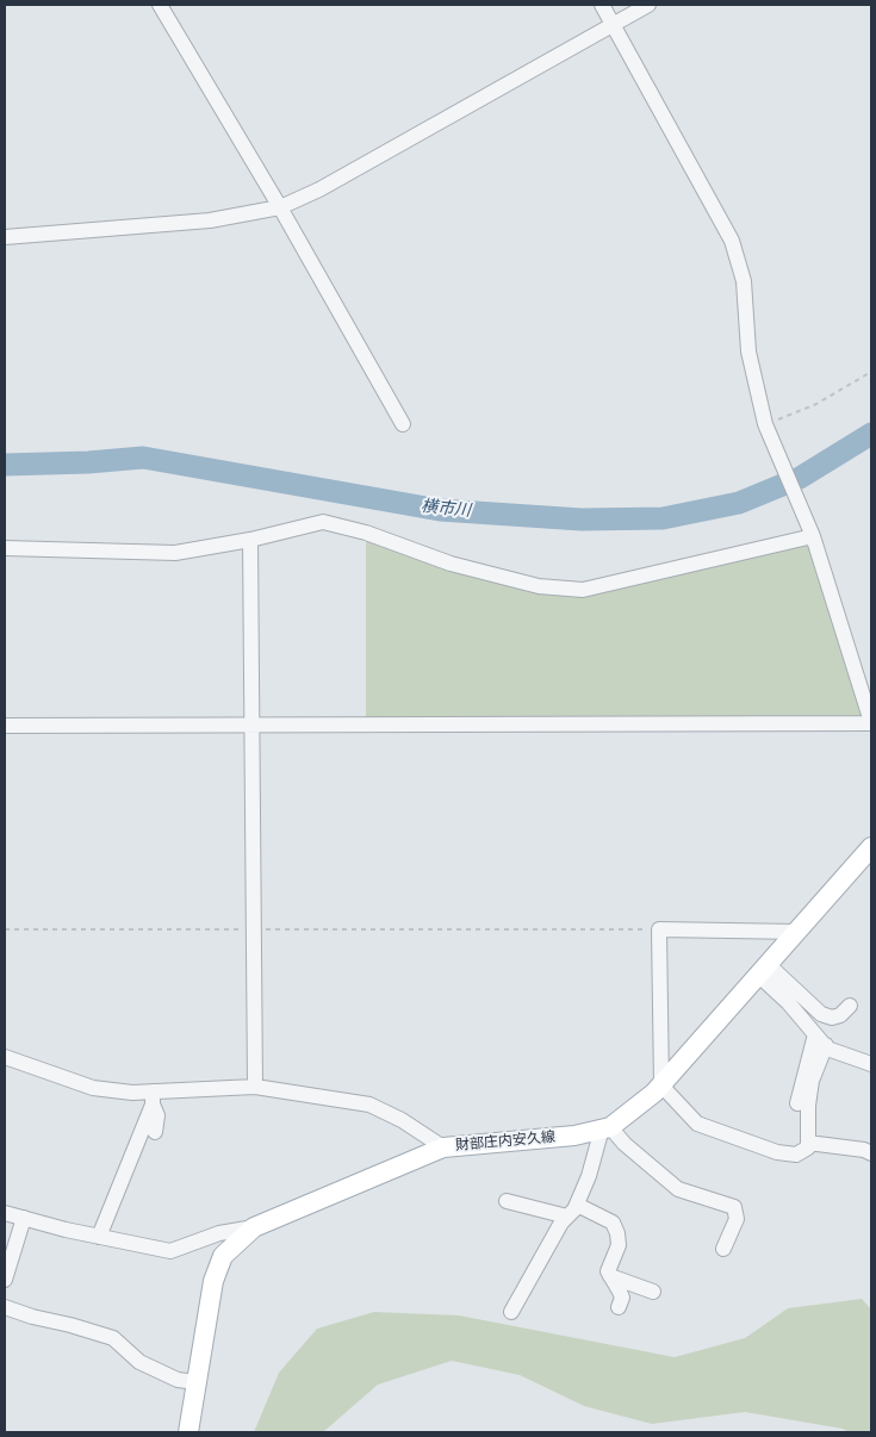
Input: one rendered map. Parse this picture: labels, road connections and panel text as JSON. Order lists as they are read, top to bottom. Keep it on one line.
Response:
{"streets":{"main road":["財部庄内安久線"]},"water":["横市川"]}
